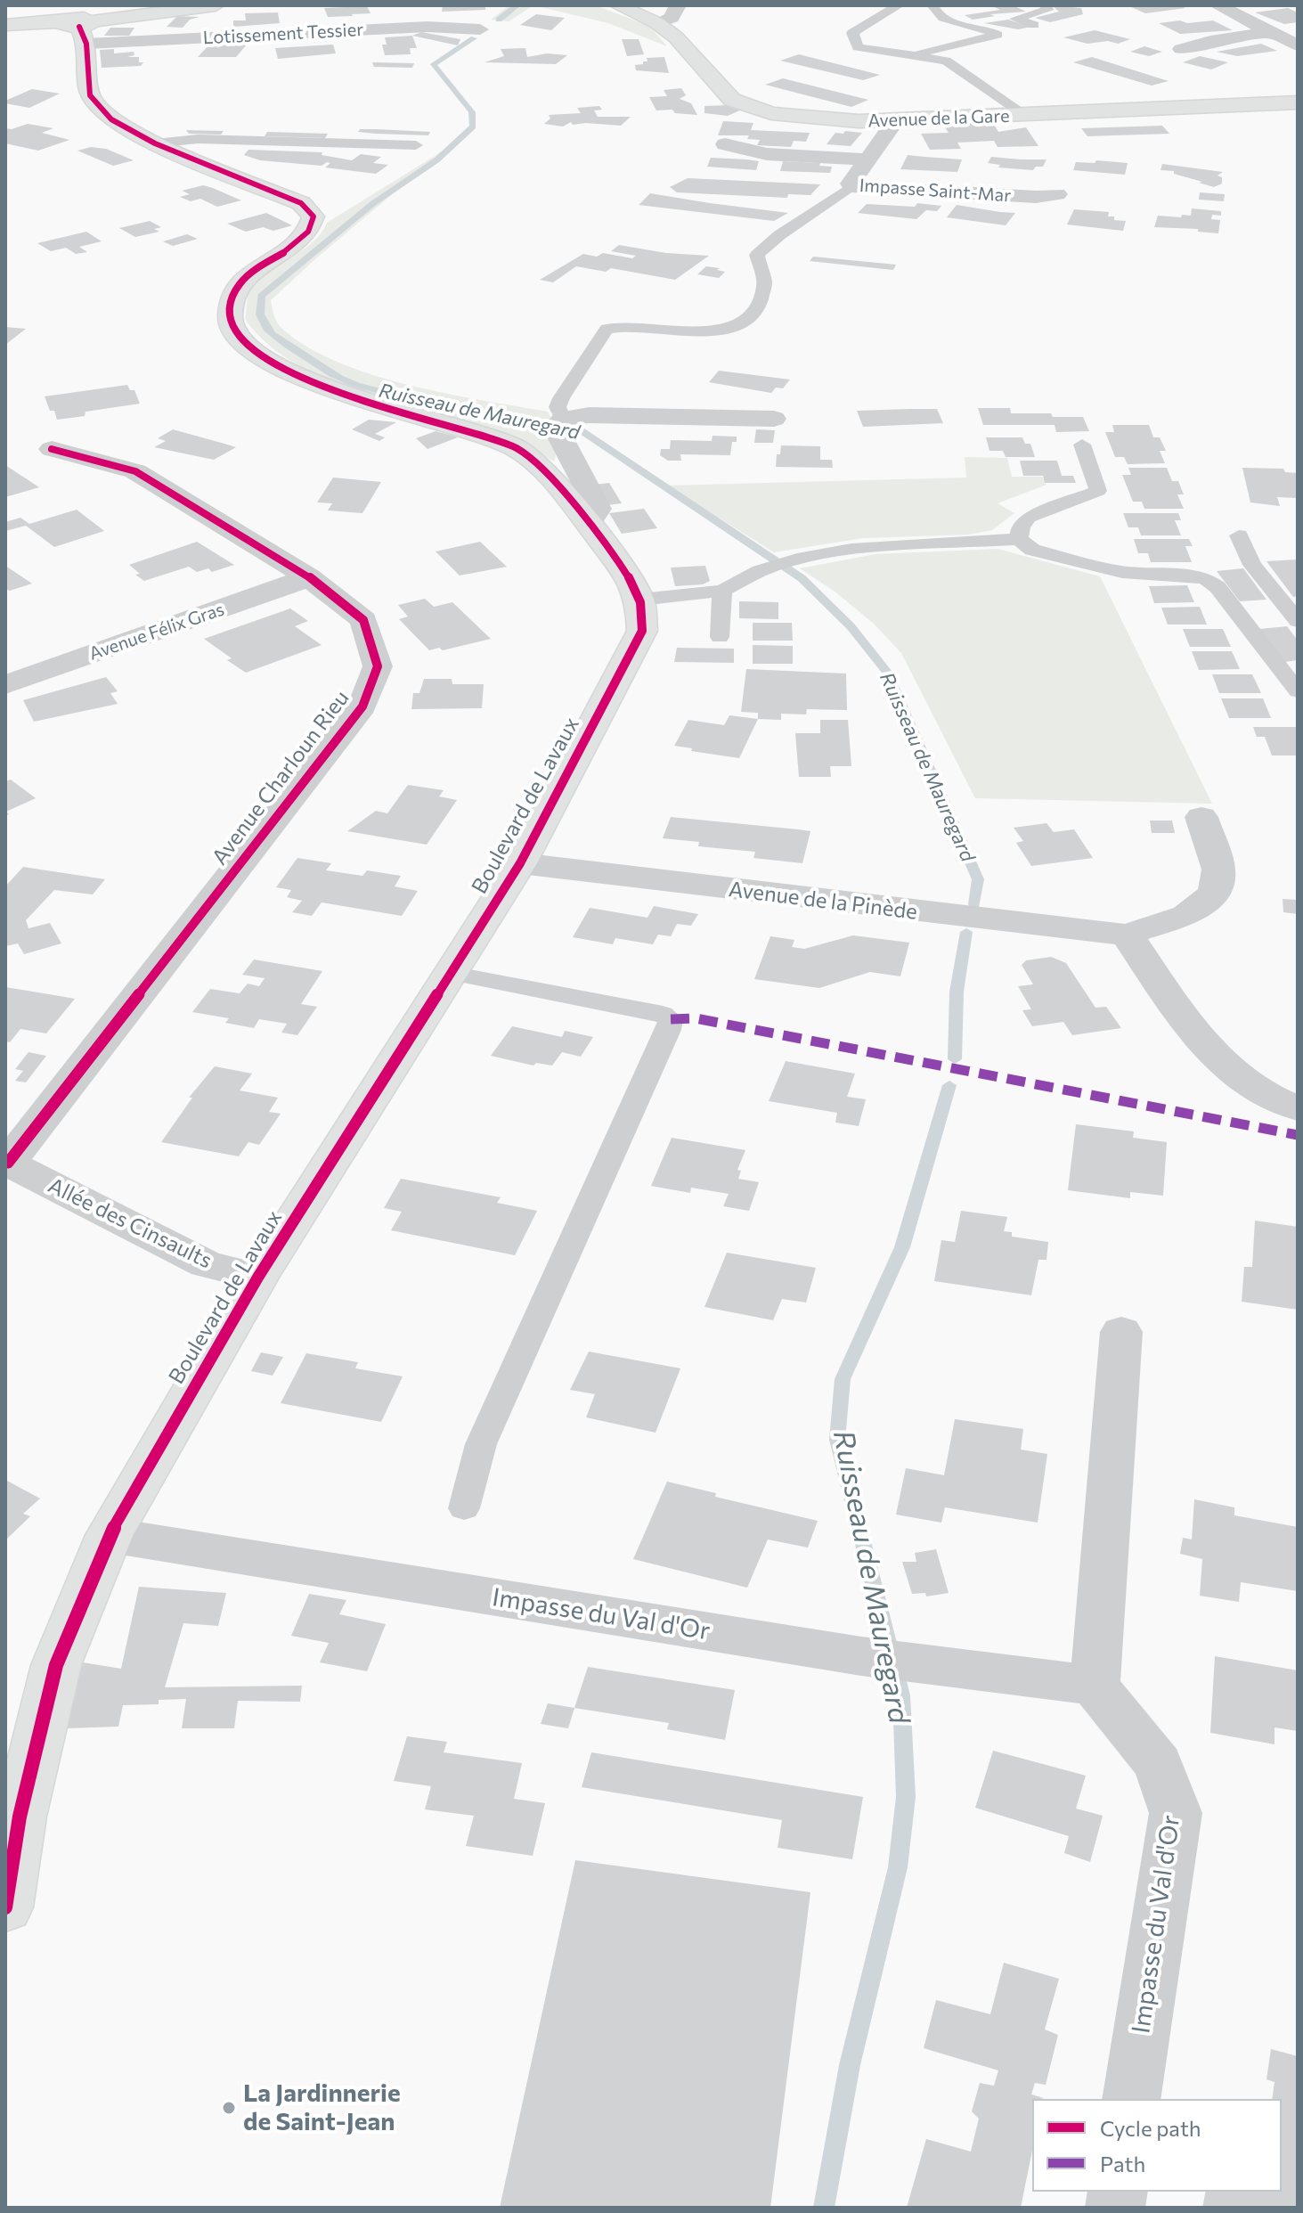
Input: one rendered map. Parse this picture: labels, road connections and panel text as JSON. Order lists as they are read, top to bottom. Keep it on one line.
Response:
{"streets":{"street":["Lotissement Tessier","Avenue de la Gare","Impasse Saint-Mar","Avenue Félix Gras","Avenue Charloun Rieu","Boulevard de Lavaux","Avenue de la Pinède","Allée des Cinsaults","Impasse du Val d'Or"]},"crossings":[["Avenue de la Gare","Impasse Saint-Mar"],["Avenue Félix Gras","Avenue Charloun Rieu"],["Avenue Charloun Rieu","Allée des Cinsaults"],["Boulevard de Lavaux","Avenue de la Pinède"],["Boulevard de Lavaux","Allée des Cinsaults"],["Boulevard de Lavaux","Impasse du Val d'Or"]],"water":["Ruisseau de Mauregard"],"places":["La Jardinnerie de Saint-Jean"],"legend":["Cycle path","Path"]}
